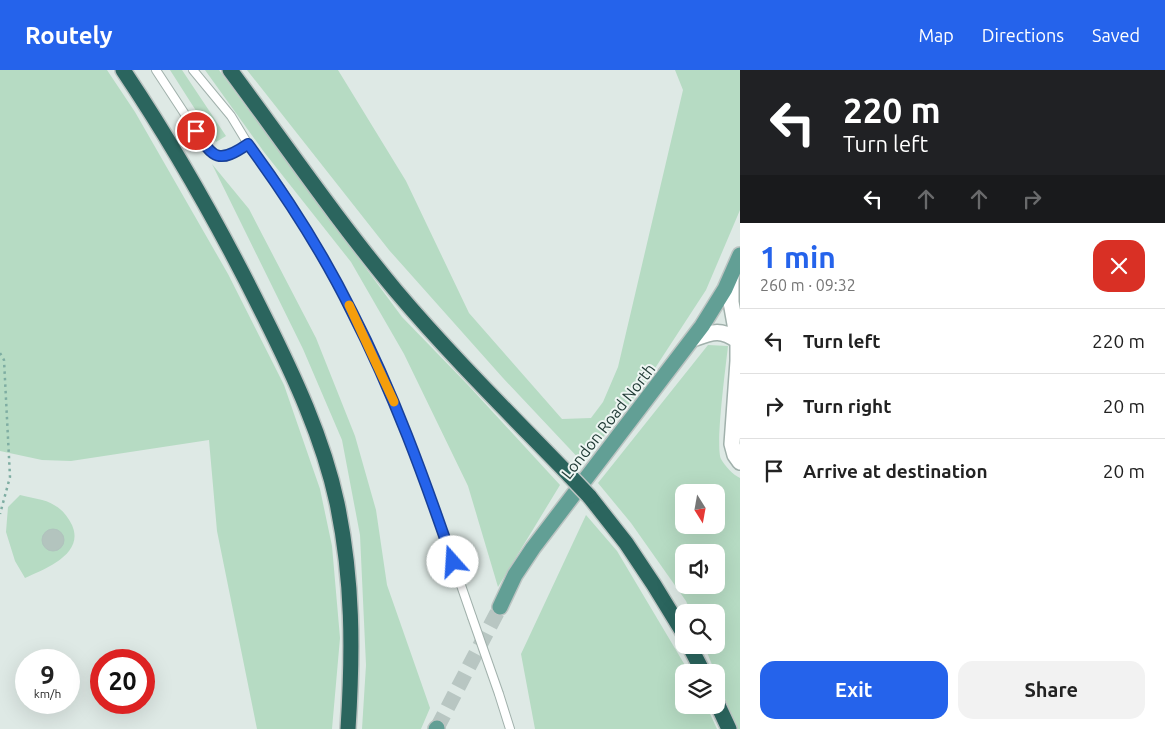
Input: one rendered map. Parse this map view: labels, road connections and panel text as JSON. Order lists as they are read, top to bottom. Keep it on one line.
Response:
{"streets":{"main road":["London Road North"]},"north":"bottom","page":{"header":"Routely","nav":["Map","Directions","Saved"],"turn":["220 m","Turn left"],"heading":["1 min","260 m · 09:32"],"list":[{"name":"Turn left","value":"220 m"},{"name":"Turn right","value":"20 m"},{"name":"Arrive at destination","value":"20 m"}],"speed":"9 km/h","limit":"20","buttons":["Exit","Share"]}}
